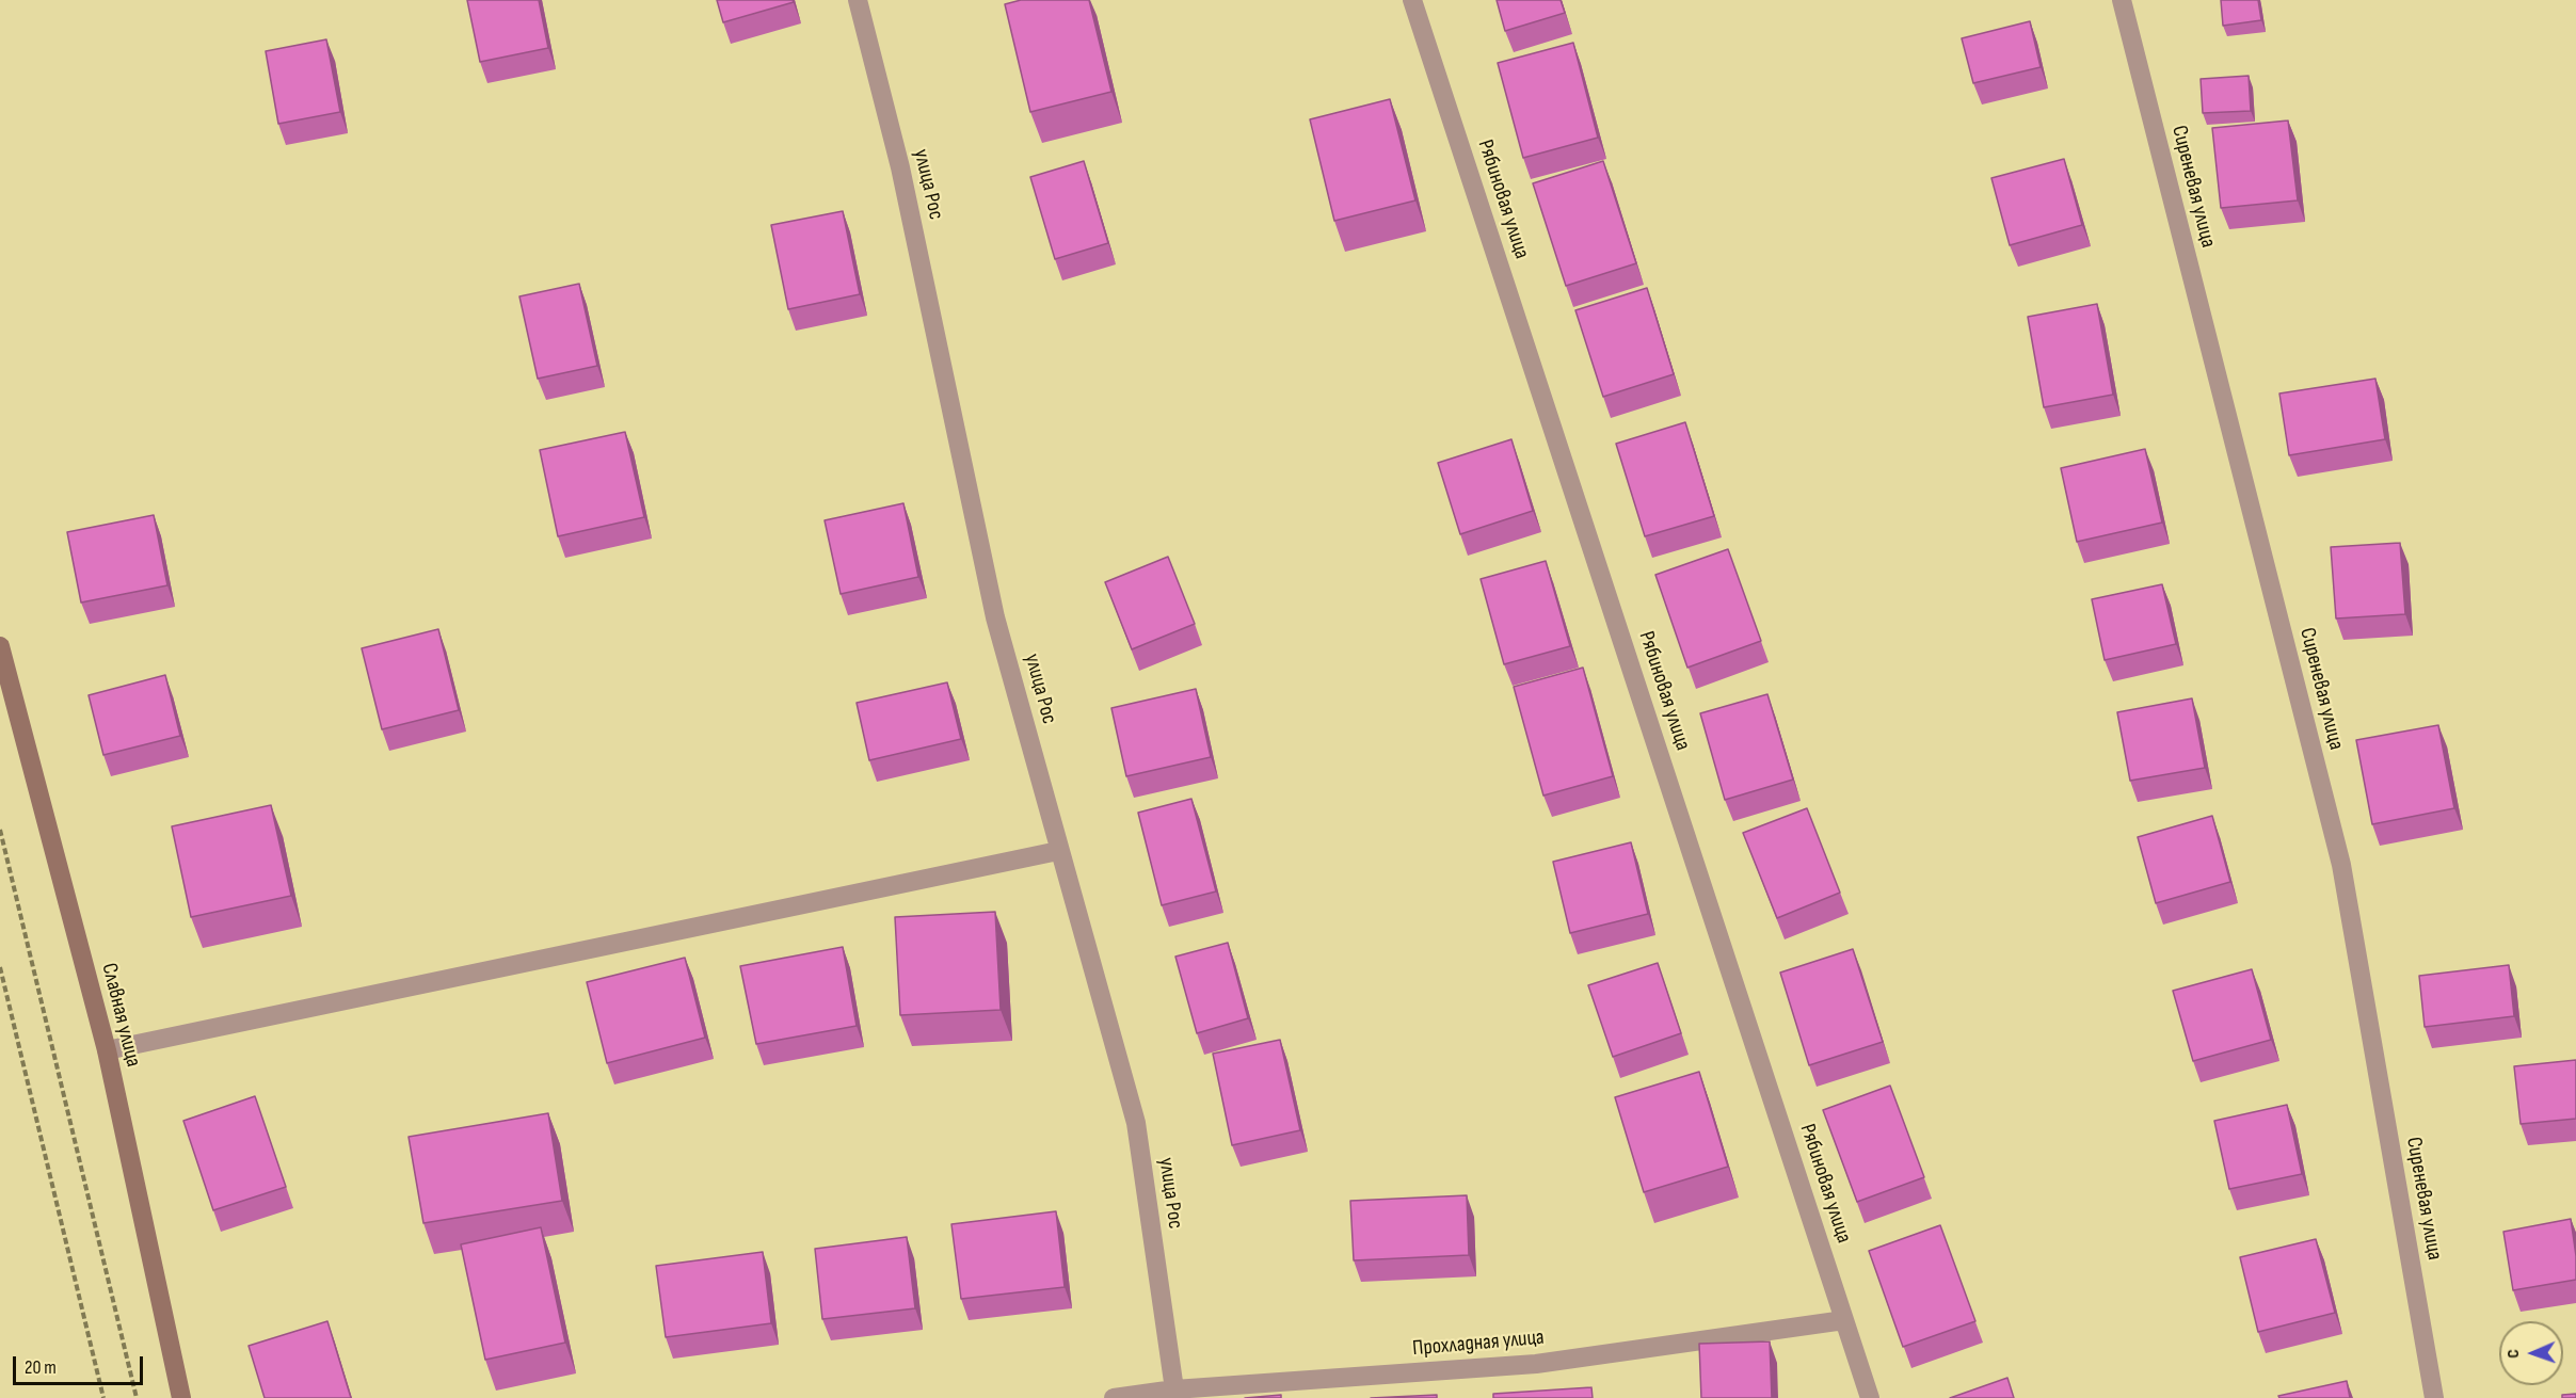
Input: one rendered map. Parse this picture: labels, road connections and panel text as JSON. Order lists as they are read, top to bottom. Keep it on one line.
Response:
{"streets":{"street":["улица Рос","Сиреневая улица","Рябиновая улица","Славная улица","Прохладная улица"]},"crossings":[["улица Рос","Прохладная улица"],["Рябиновая улица","Прохладная улица"]],"scale_bar":"20 m","north":"left"}
